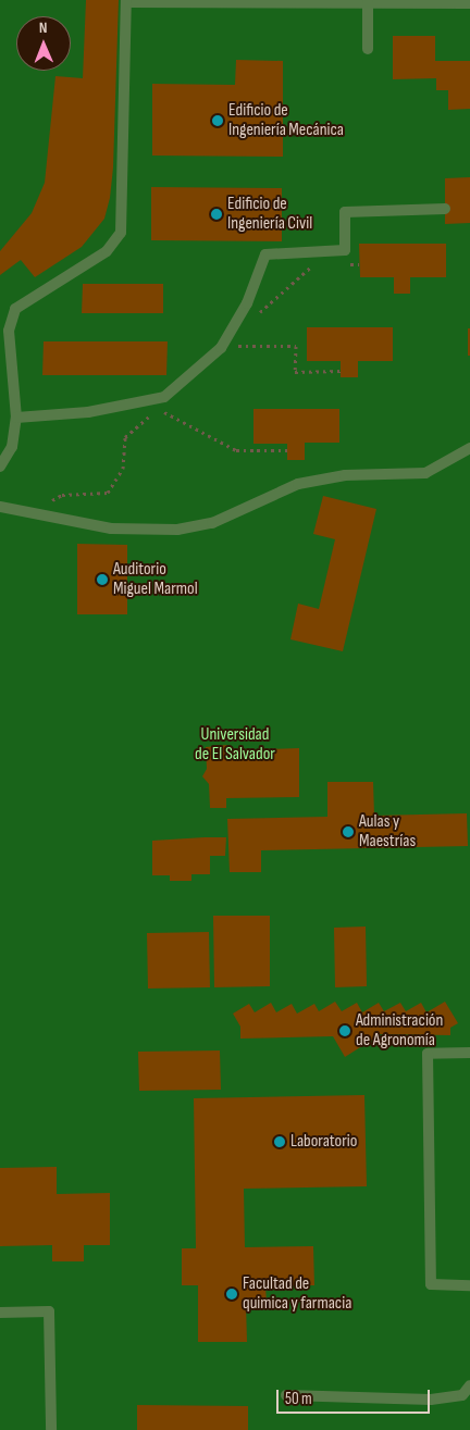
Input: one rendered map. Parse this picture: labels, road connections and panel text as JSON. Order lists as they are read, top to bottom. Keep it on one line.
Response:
{"parks":["Universidad de El Salvador"],"places":["Edificio de Ingeniería Mecánica","Edificio de Ingeniería Civil","Auditorio Miguel Marmol","Aulas y Maestrías","Administración de Agronomía","Laboratorio","Facultad de quimica y farmacia"],"scale_bar":"50 m","north":"top"}
